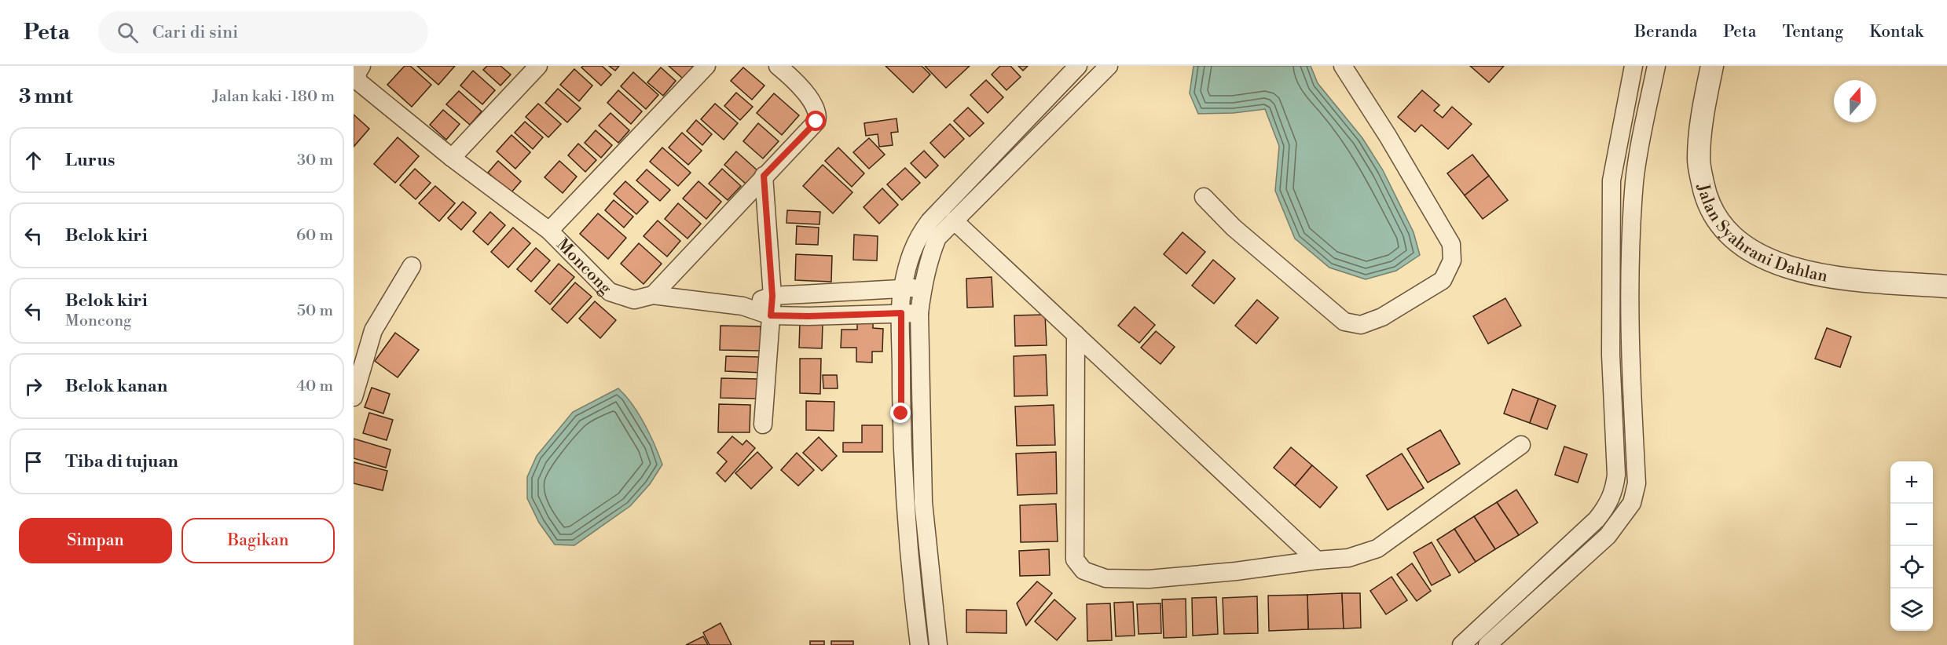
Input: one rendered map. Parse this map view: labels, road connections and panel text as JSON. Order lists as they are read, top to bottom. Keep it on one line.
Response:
{"streets":{"street":["Jalan Syahrani Dahlan","Moncong"]},"north":"top","page":{"header":"Peta","search":"Cari di sini","nav":["Beranda","Peta","Tentang","Kontak"],"heading":["3 mnt","Jalan kaki · 180 m"],"list":[["Lurus","30 m"],["Belok kiri","60 m"],["Belok kiri","Moncong","50 m"],["Belok kanan","40 m"],"Tiba di tujuan"],"map_buttons":["+","−"],"buttons":["Simpan","Bagikan"]}}
